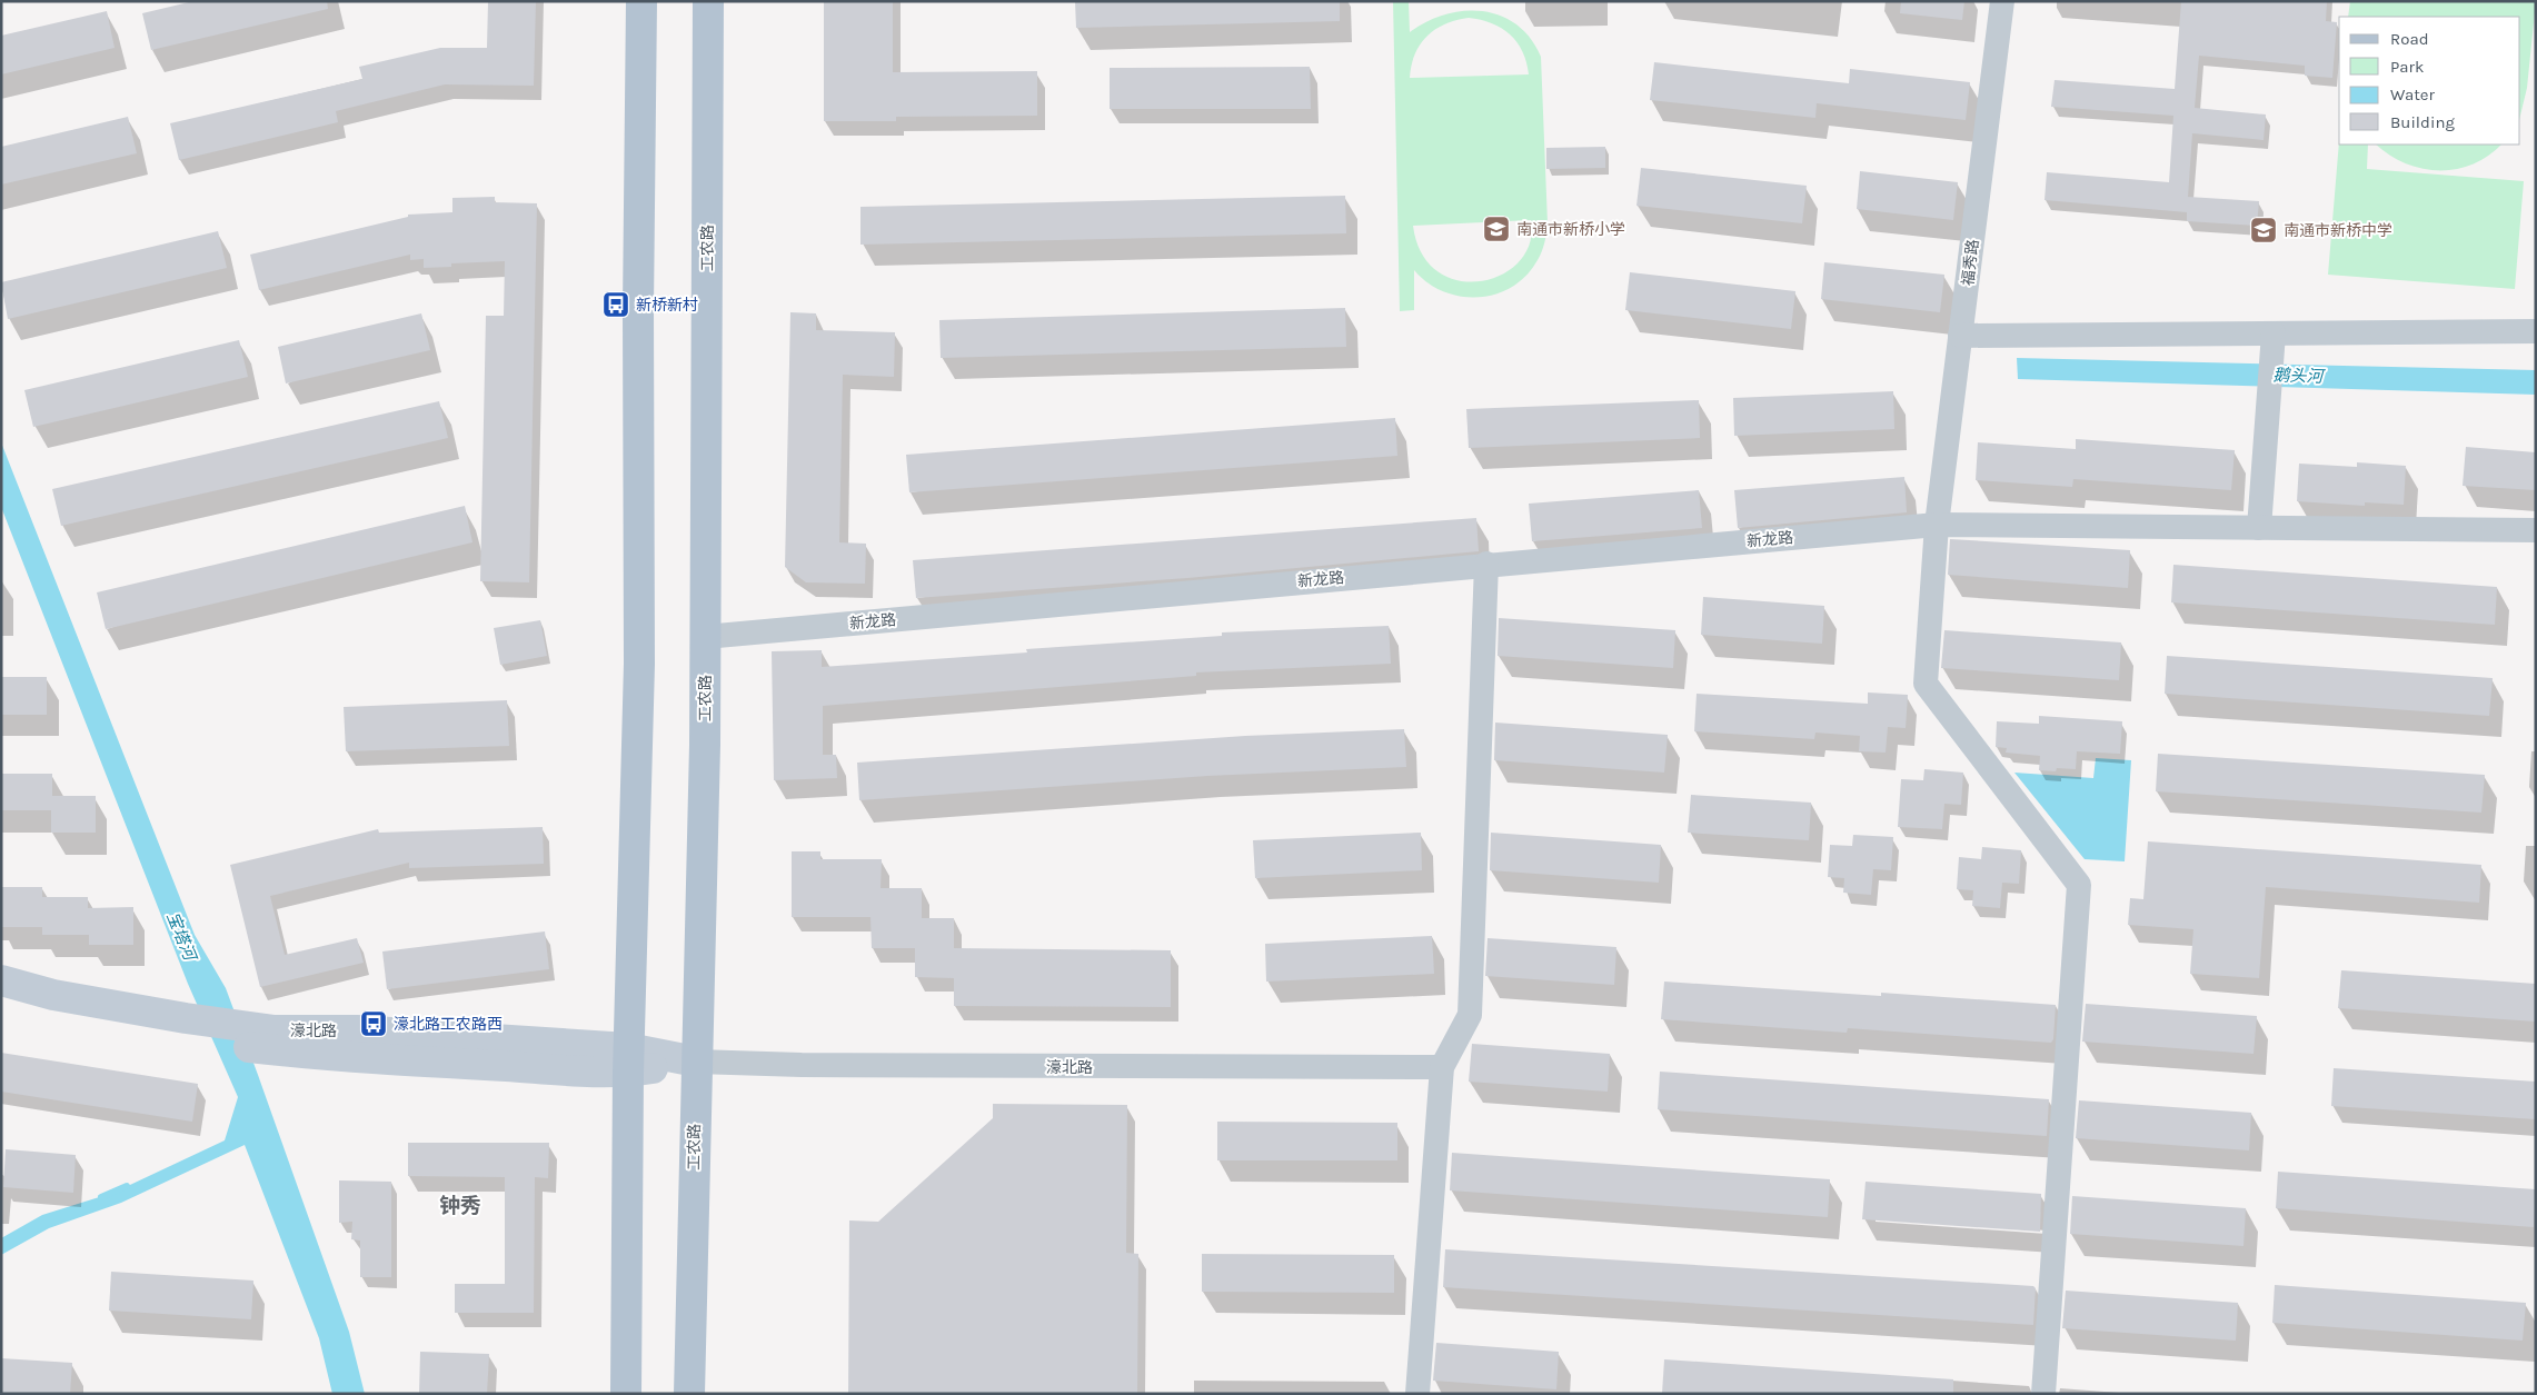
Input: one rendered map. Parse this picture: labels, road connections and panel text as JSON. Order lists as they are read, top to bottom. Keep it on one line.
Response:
{"streets":{"main road":["工农路"],"street":["福秀路","新龙路","濠北路"]},"crossings":[["工农路","新龙路"],["工农路","濠北路"],["福秀路","新龙路"]],"districts":["钟秀"],"water":["鹅头河","宝塔河"],"places":{"school or university":["南通市新桥小学","南通市新桥中学"],"bus stop":["新桥新村","濠北路工农路西"]},"legend":["Road","Park","Water","Building"]}
